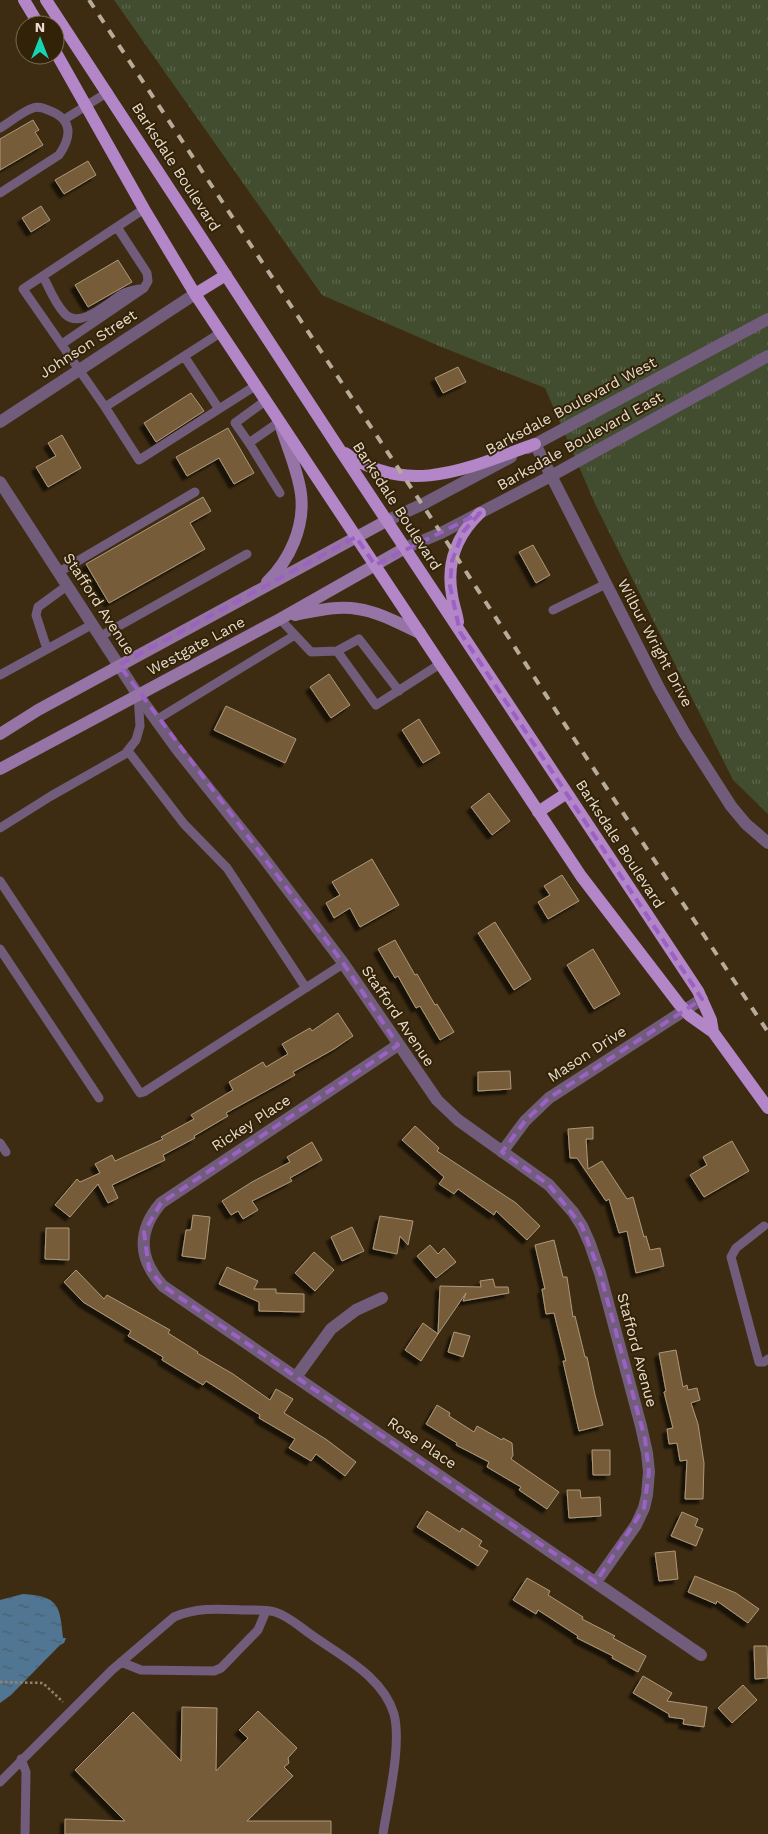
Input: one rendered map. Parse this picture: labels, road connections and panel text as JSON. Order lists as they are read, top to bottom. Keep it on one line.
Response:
{"streets":{"main road":["Barksdale Boulevard","Westgate Lane"],"street":["Johnson Street","Barksdale Boulevard West","Barksdale Boulevard East","Stafford Avenue","Wilbur Wright Drive","Mason Drive","Rickey Place","Rose Place"]},"crossings":[["Barksdale Boulevard","Johnson Street"],["Barksdale Boulevard","Barksdale Boulevard West"],["Barksdale Boulevard","Barksdale Boulevard East"],["Barksdale Boulevard","Westgate Lane"],["Barksdale Boulevard","Mason Drive"],["Barksdale Boulevard West","Wilbur Wright Drive"],["Barksdale Boulevard West","Westgate Lane"],["Barksdale Boulevard East","Wilbur Wright Drive"],["Barksdale Boulevard East","Westgate Lane"],["Stafford Avenue","Westgate Lane"],["Stafford Avenue","Mason Drive"],["Stafford Avenue","Rickey Place"],["Stafford Avenue","Rose Place"],["Rickey Place","Rose Place"]],"north":"top"}
